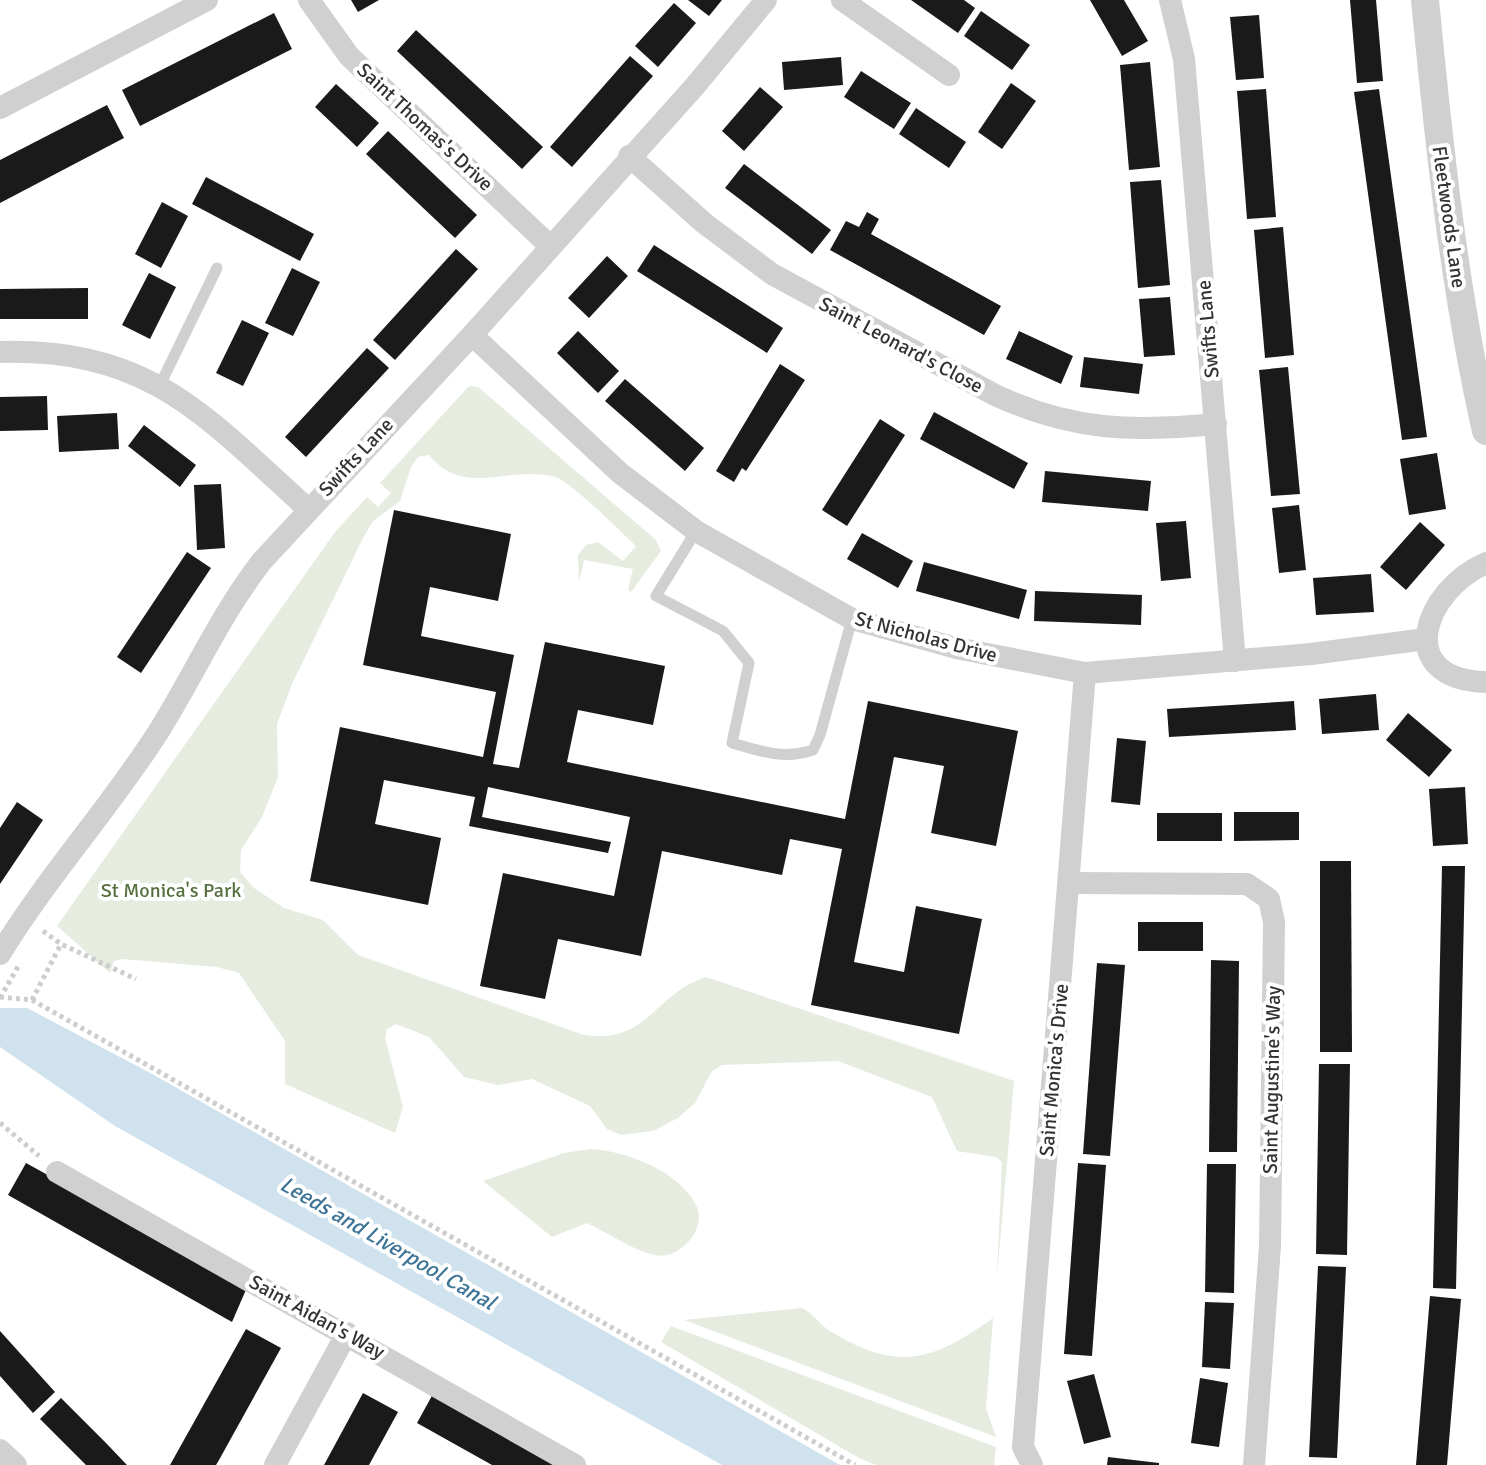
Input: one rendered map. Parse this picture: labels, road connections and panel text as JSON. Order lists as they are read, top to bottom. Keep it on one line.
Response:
{"streets":{"street":["Saint Thomas's Drive","Fleetwoods Lane","Swifts Lane","Saint Leonard's Close","St Nicholas Drive","Saint Monica's Drive","Saint Augustine's Way","Saint Aidan's Way"]},"crossings":[["Saint Thomas's Drive","Swifts Lane"],["Swifts Lane","Saint Leonard's Close"],["Swifts Lane","St Nicholas Drive"],["St Nicholas Drive","Saint Monica's Drive"],["Saint Monica's Drive","Saint Augustine's Way"]],"water":["Leeds and Liverpool Canal"],"parks":["St Monica's Park"]}
